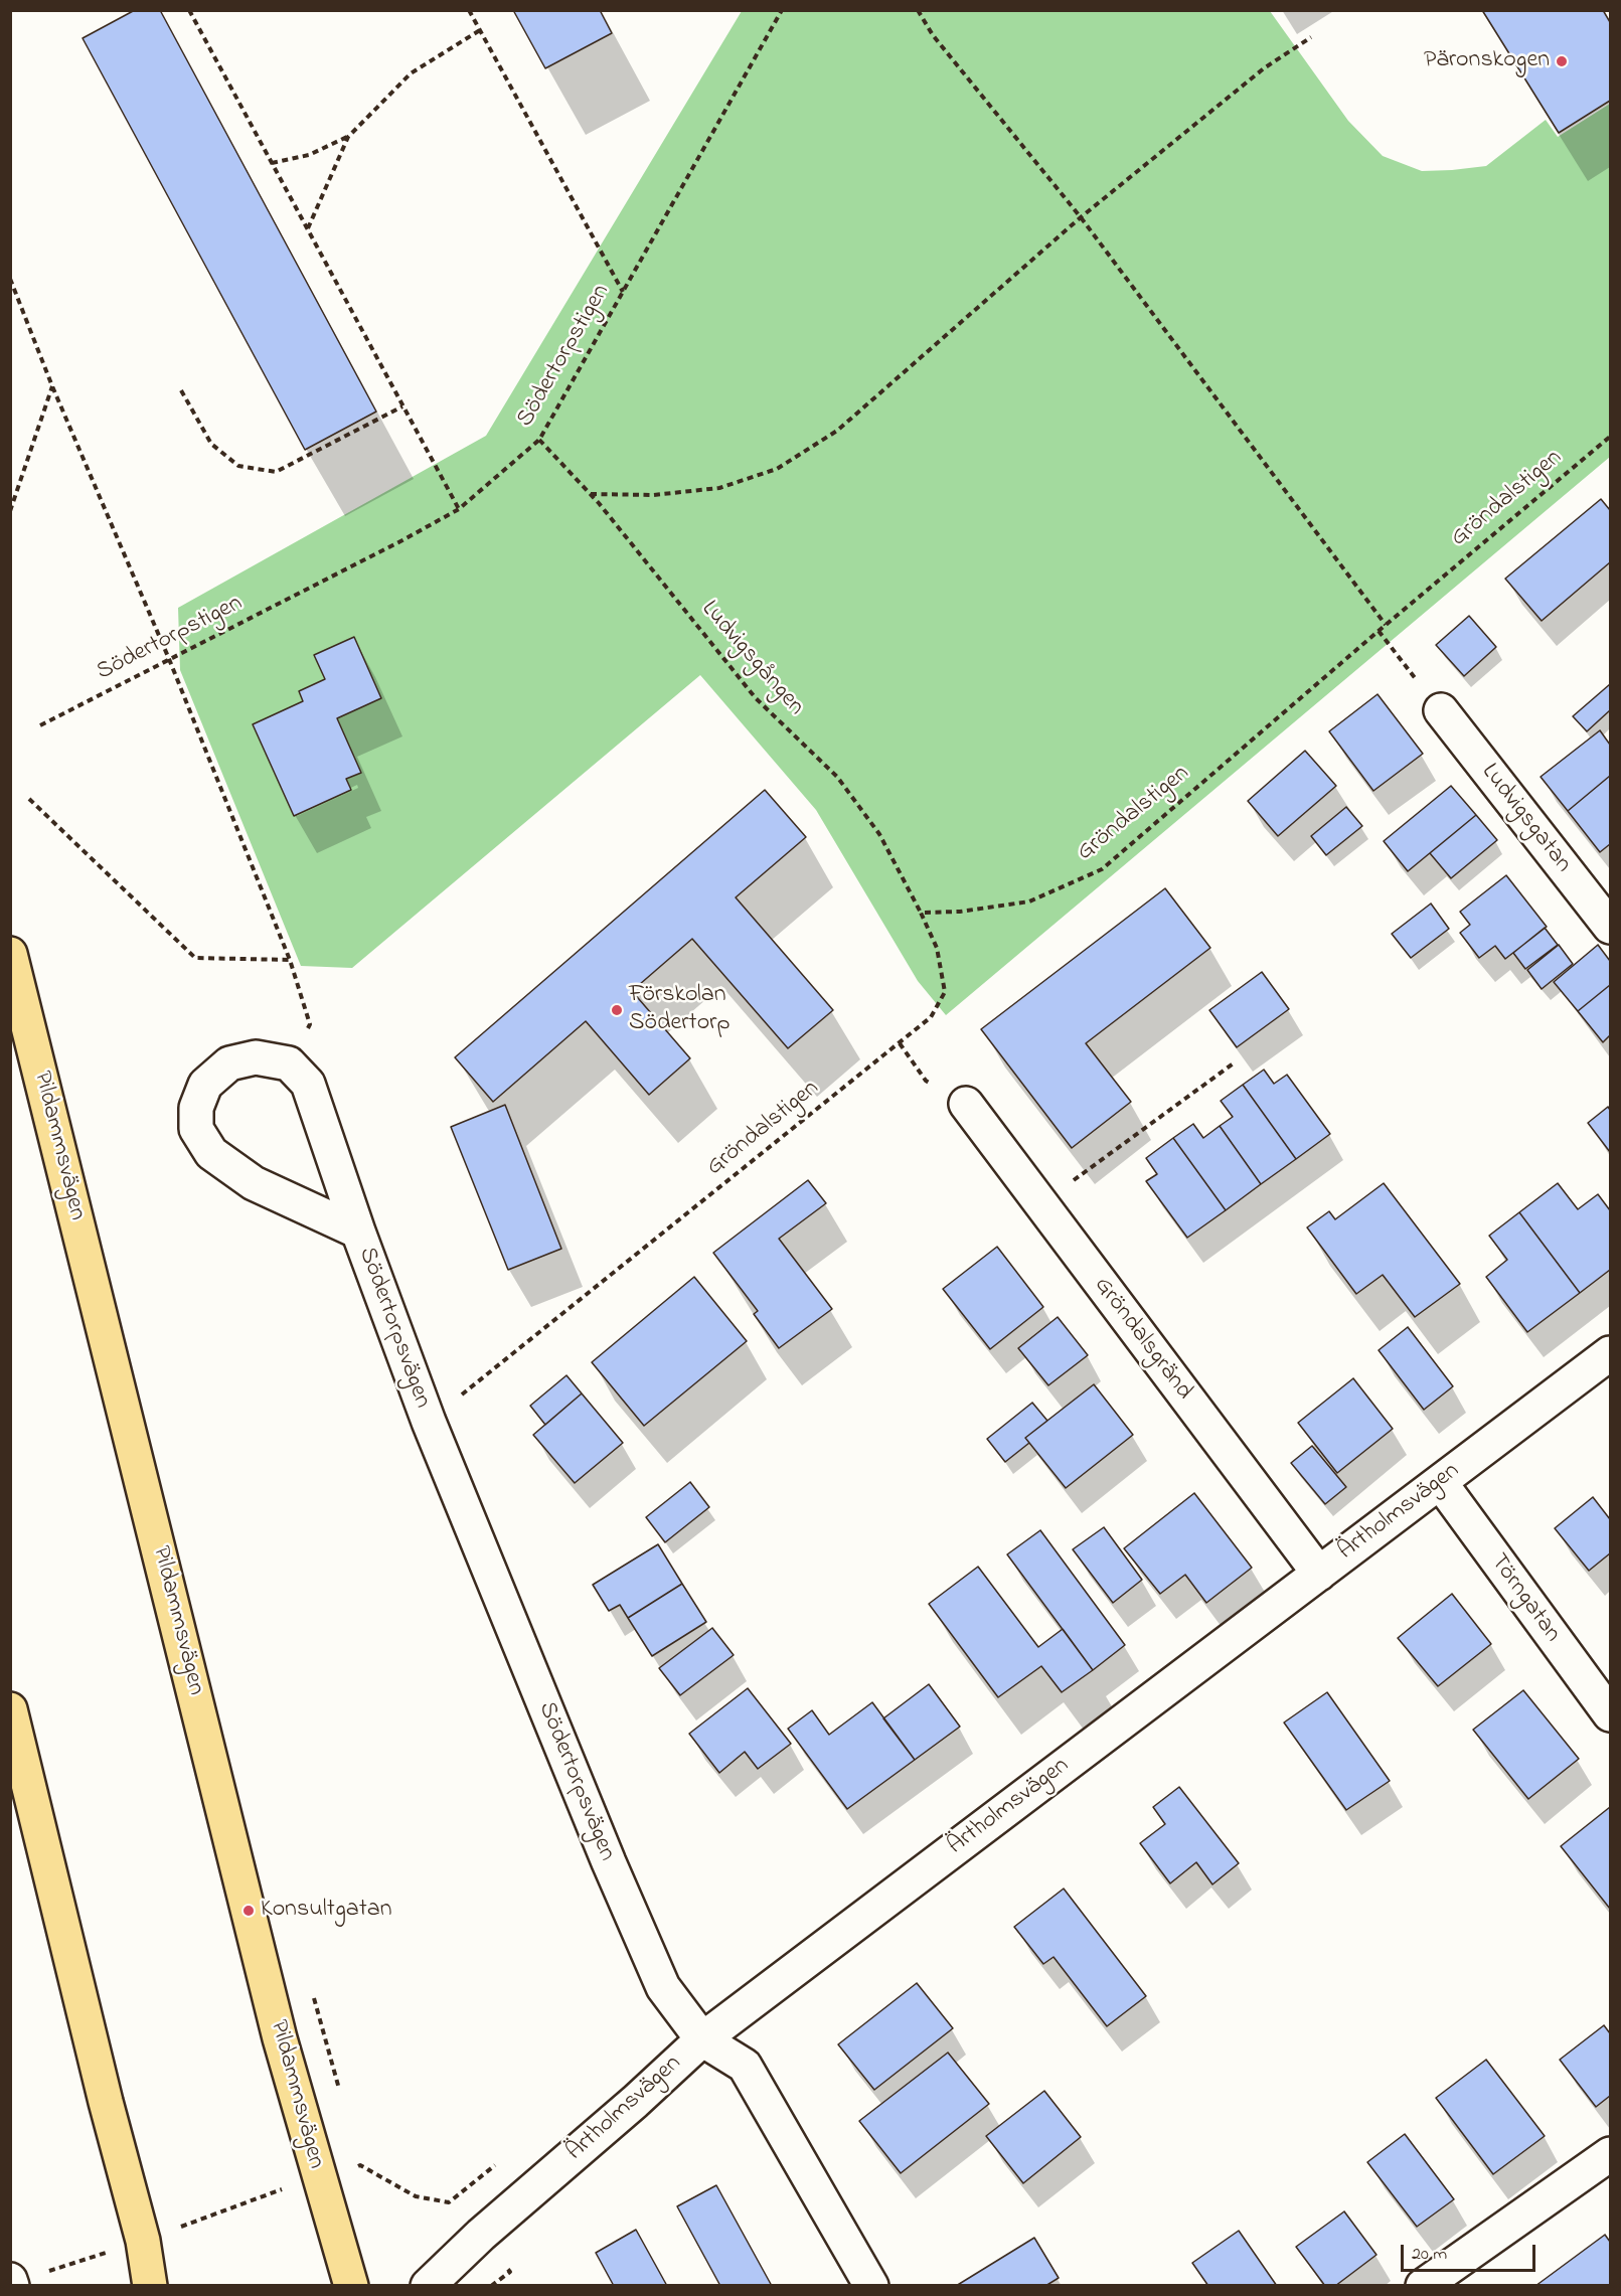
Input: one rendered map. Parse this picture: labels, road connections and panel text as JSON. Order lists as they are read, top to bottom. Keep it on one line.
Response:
{"streets":{"main road":["Pildammsvägen"],"street":["Ludvigsgatan","Södertorpsvägen","Gröndalsgränd","Ärtholmsvägen","Törngatan"],"path":["Södertorpstigen","Gröndalstigen","Ludvigsgången"]},"crossings":[["Södertorpstigen","Ludvigsgången"],["Gröndalstigen","Ludvigsgången"],["Gröndalstigen","Södertorpsvägen"],["Södertorpsvägen","Ärtholmsvägen"],["Gröndalsgränd","Ärtholmsvägen"],["Ärtholmsvägen","Törngatan"]],"places":["Päronskogen","Förskolan Södertorp","Konsultgatan"],"scale_bar":"20 m"}
